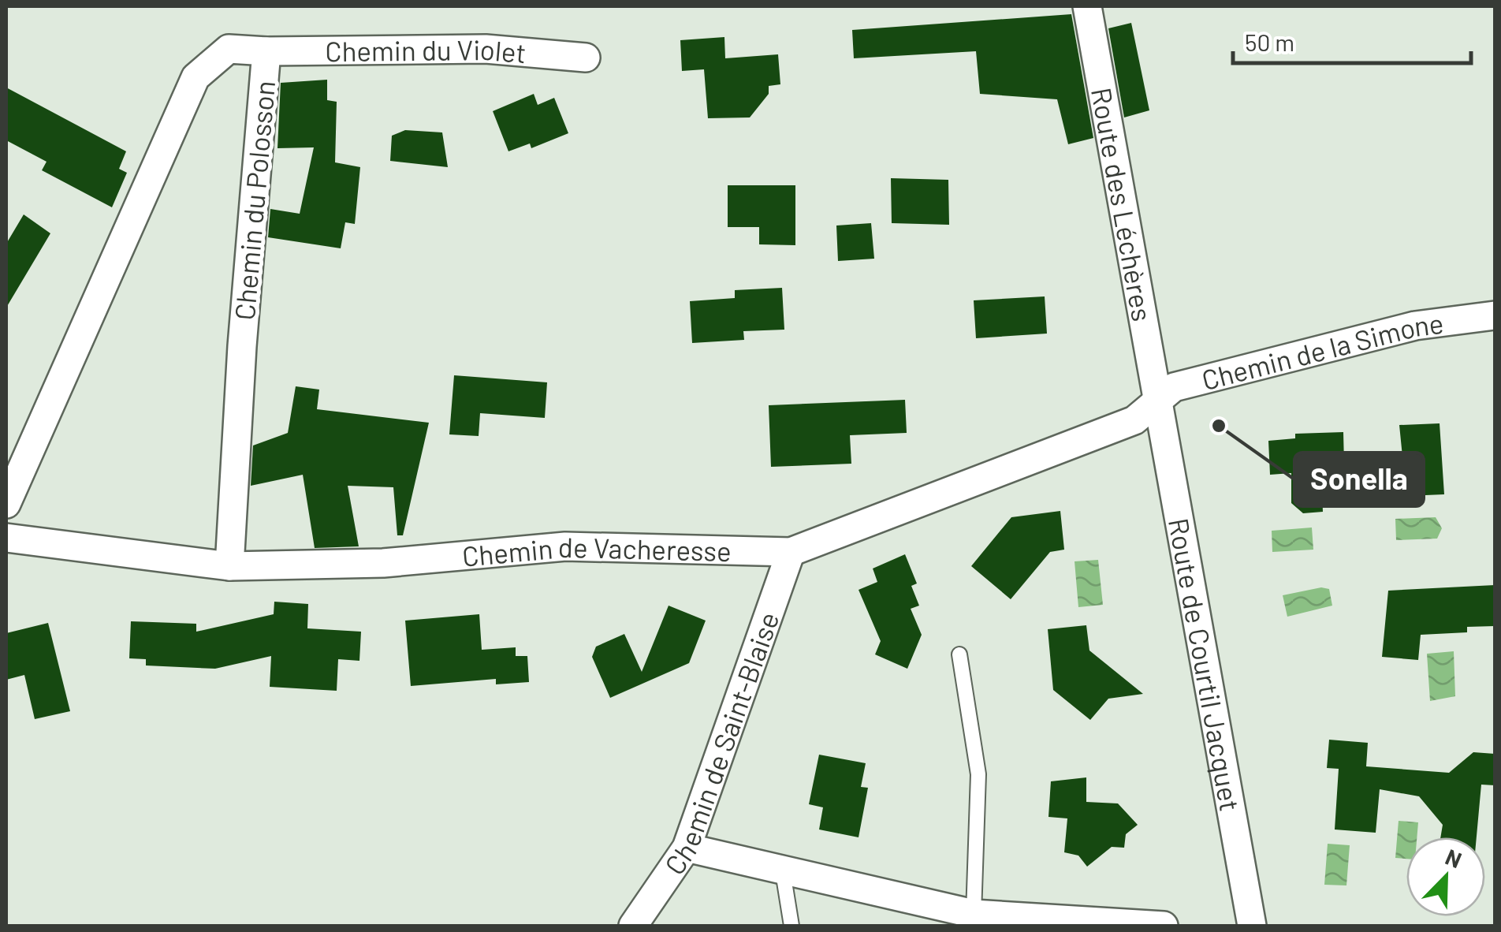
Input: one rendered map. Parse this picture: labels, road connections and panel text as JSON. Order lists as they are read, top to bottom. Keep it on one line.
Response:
{"streets":{"street":["Chemin du Violet","Chemin du Polosson","Route des Léchères","Chemin de la Simone","Chemin de Vacheresse","Route de Courtil Jacquet","Chemin de Saint-Blaise"]},"crossings":[["Chemin du Violet","Chemin du Polosson"],["Chemin du Polosson","Chemin de Vacheresse"],["Route des Léchères","Chemin de la Simone"],["Route des Léchères","Chemin de Vacheresse"],["Route des Léchères","Route de Courtil Jacquet"],["Chemin de la Simone","Chemin de Vacheresse"],["Chemin de la Simone","Route de Courtil Jacquet"],["Chemin de Vacheresse","Route de Courtil Jacquet"],["Chemin de Vacheresse","Chemin de Saint-Blaise"]],"places":["Sonella"],"scale_bar":"50 m","north":"top right"}
